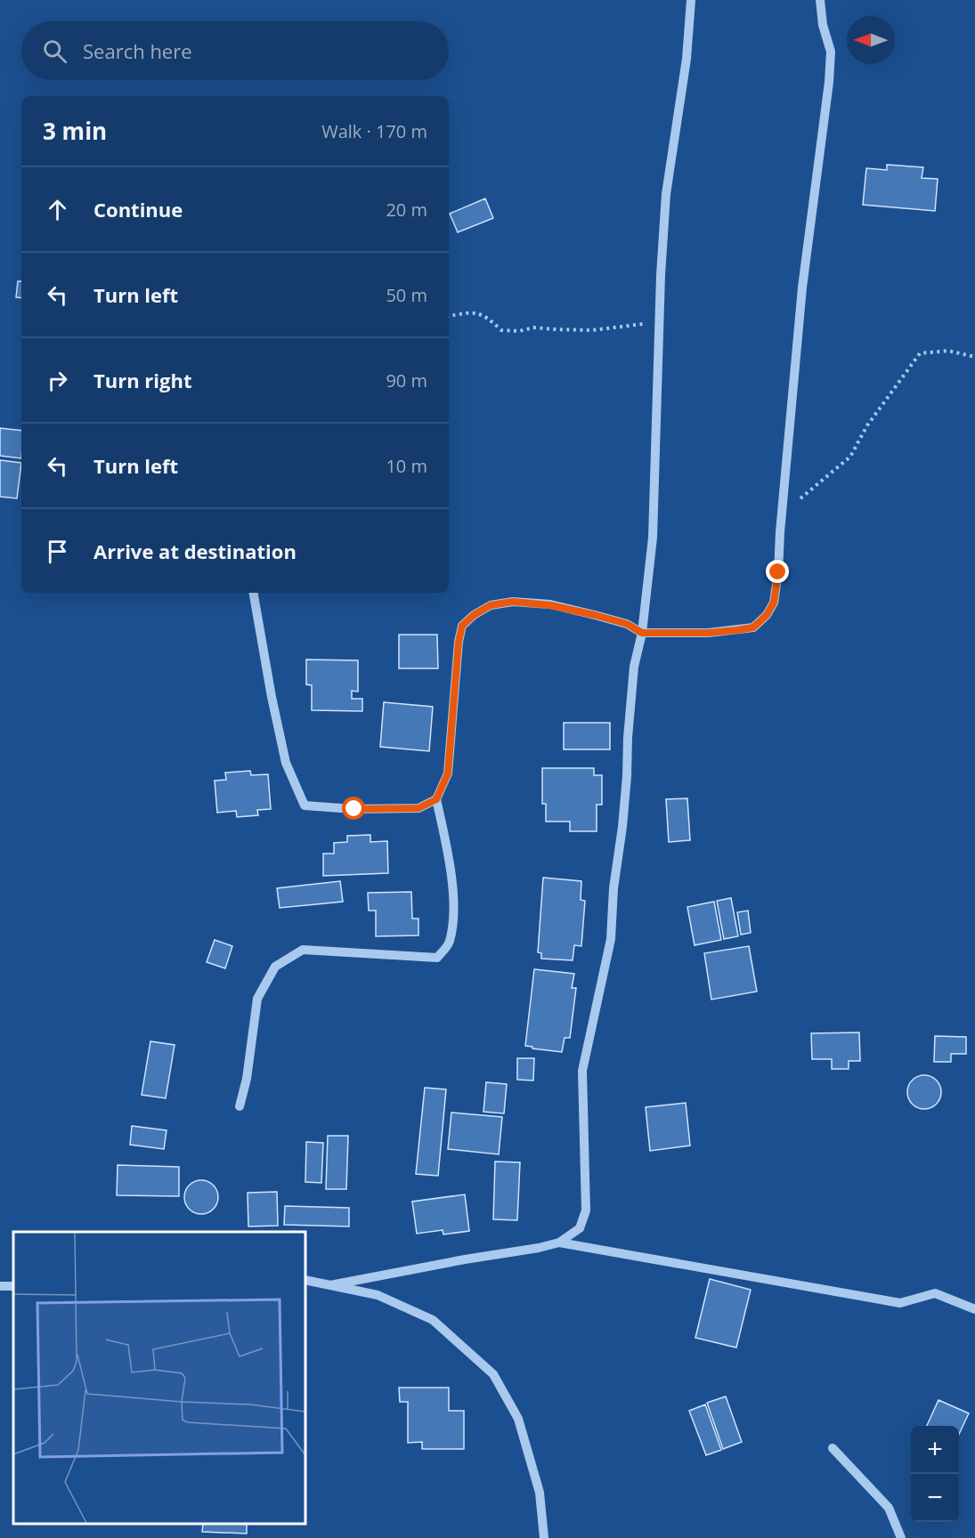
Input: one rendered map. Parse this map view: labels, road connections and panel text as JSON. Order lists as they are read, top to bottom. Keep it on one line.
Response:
{"north":"left","page":{"search":"Search here","heading":["3 min","Walk · 170 m"],"list":[["Continue","20 m"],["Turn left","50 m"],["Turn right","90 m"],["Turn left","10 m"],"Arrive at destination"],"map_buttons":["+","−"]}}
